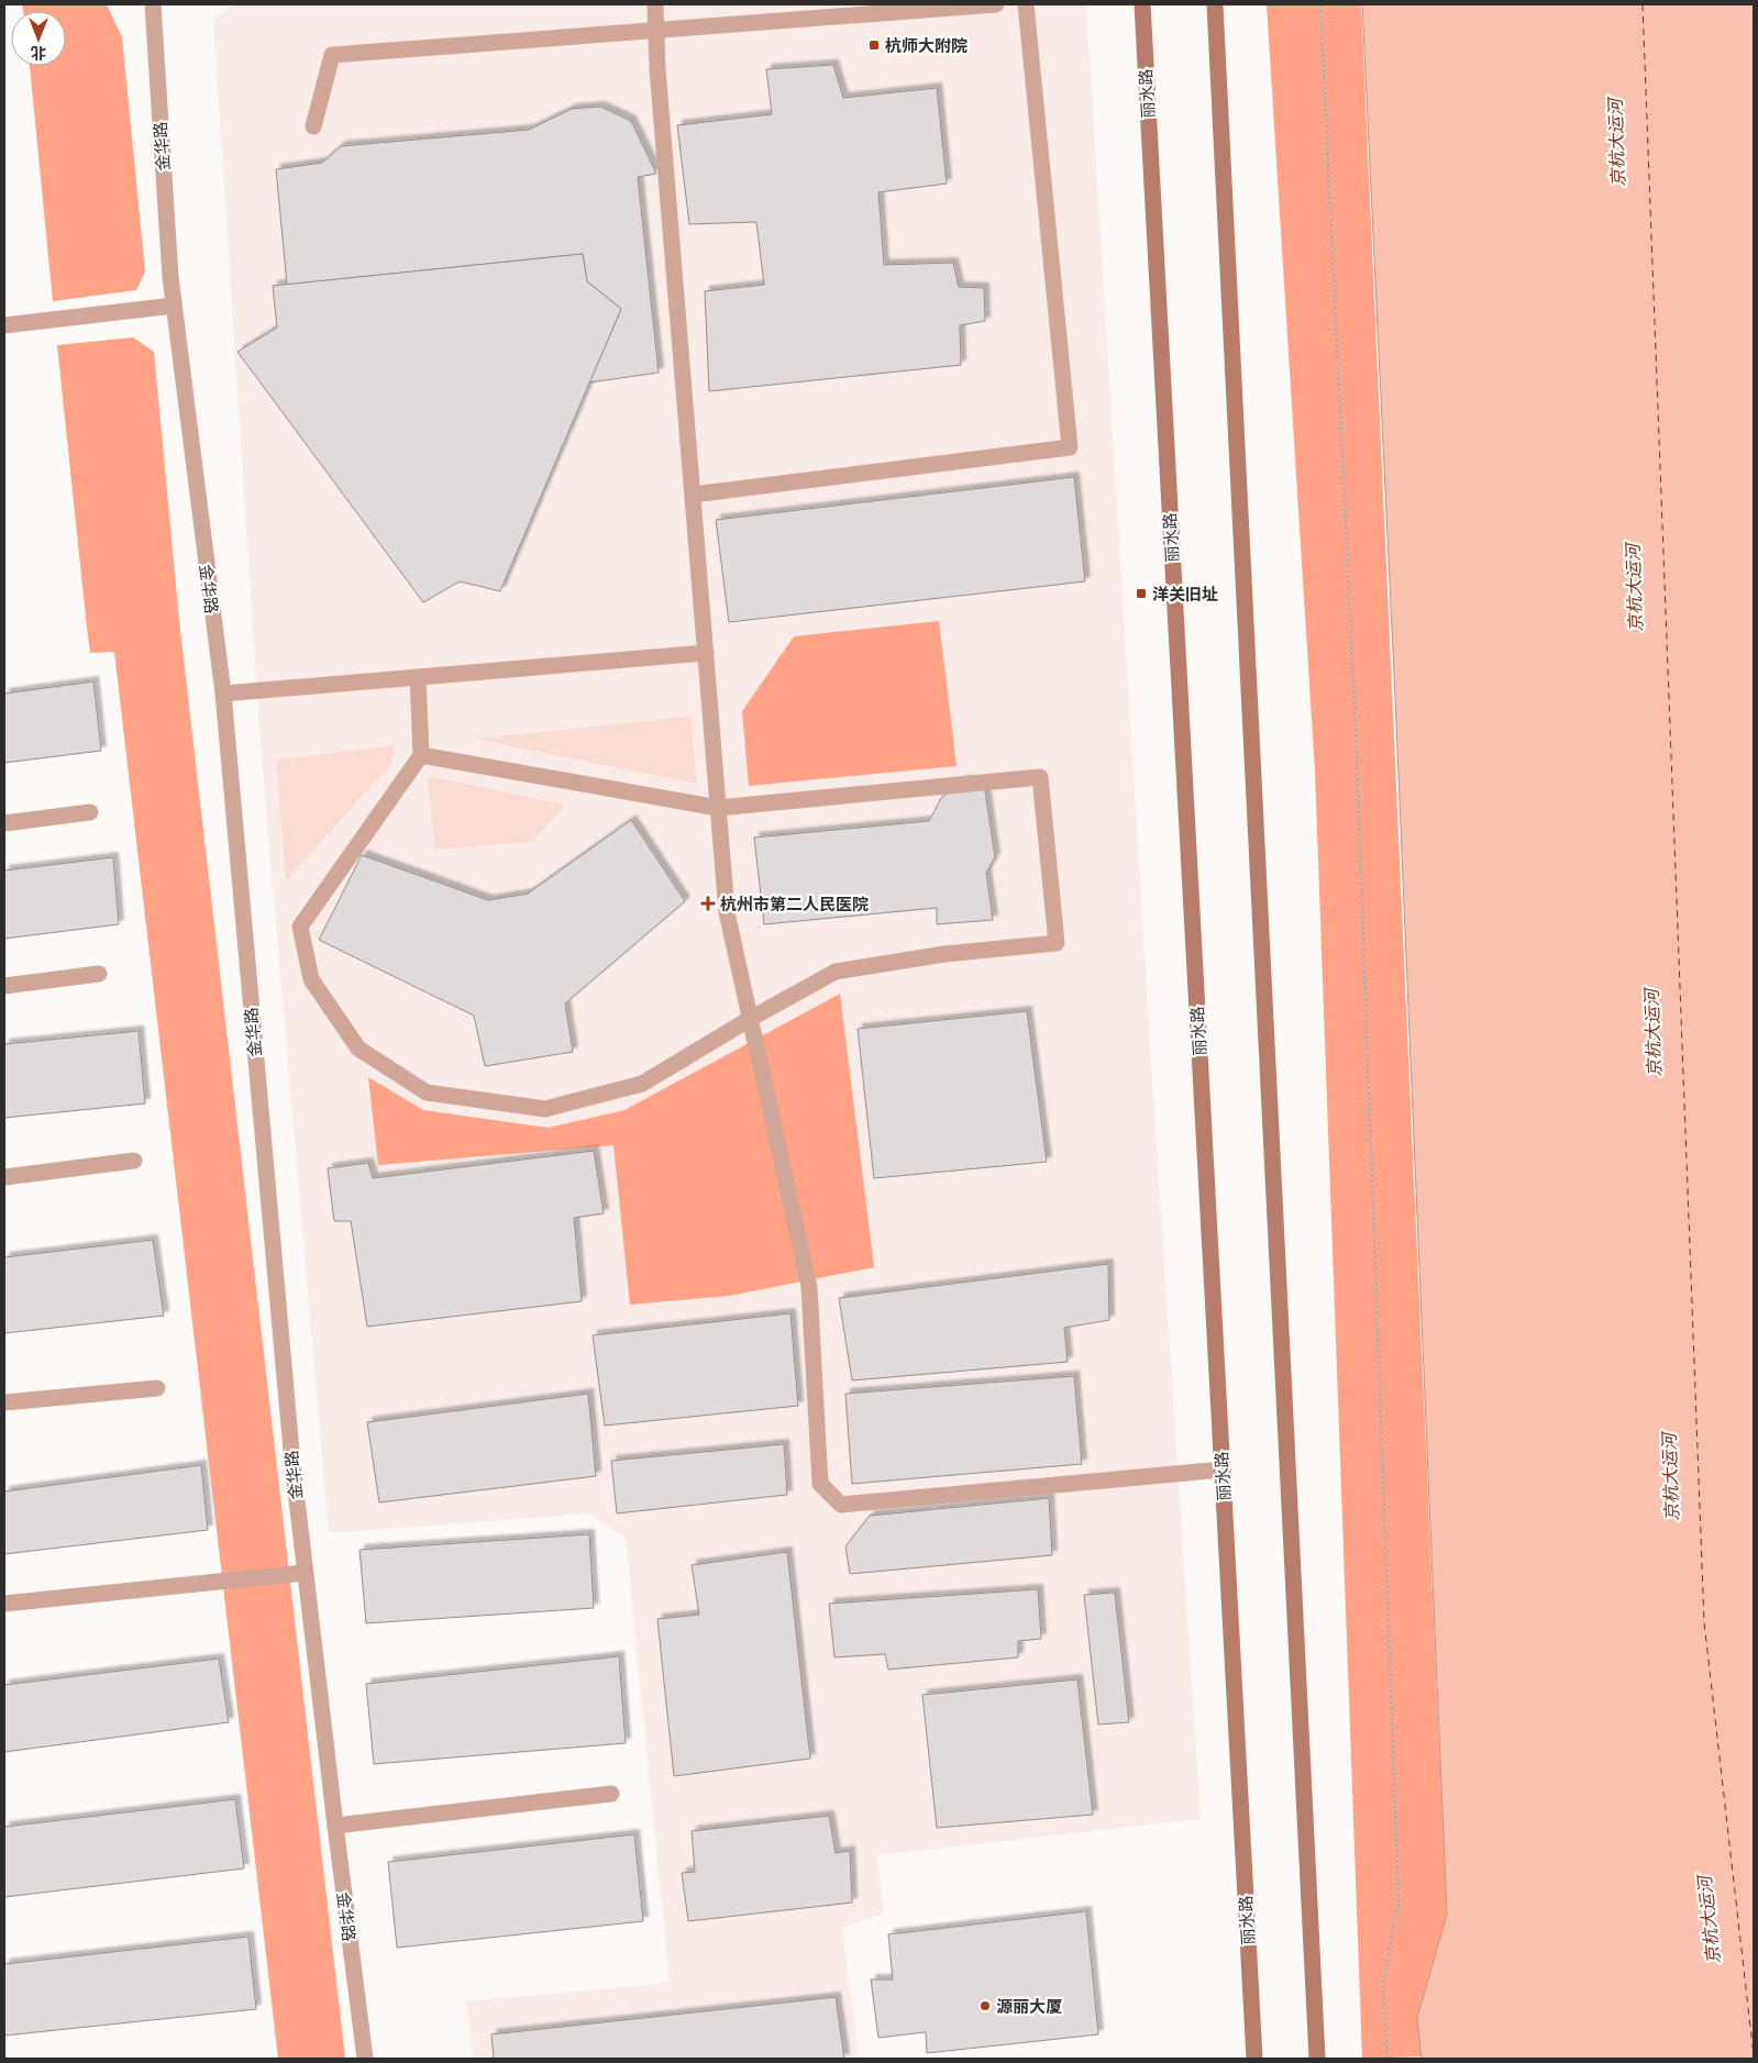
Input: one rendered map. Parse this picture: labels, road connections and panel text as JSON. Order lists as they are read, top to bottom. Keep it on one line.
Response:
{"streets":{"main road":["丽水路"],"street":["金华路"]},"water":["京杭大运河"],"places":{"transit":["杭师大附院","洋关旧址"],"health":["杭州市第二人民医院"],"other":["源丽大厦"]},"north":"bottom"}
